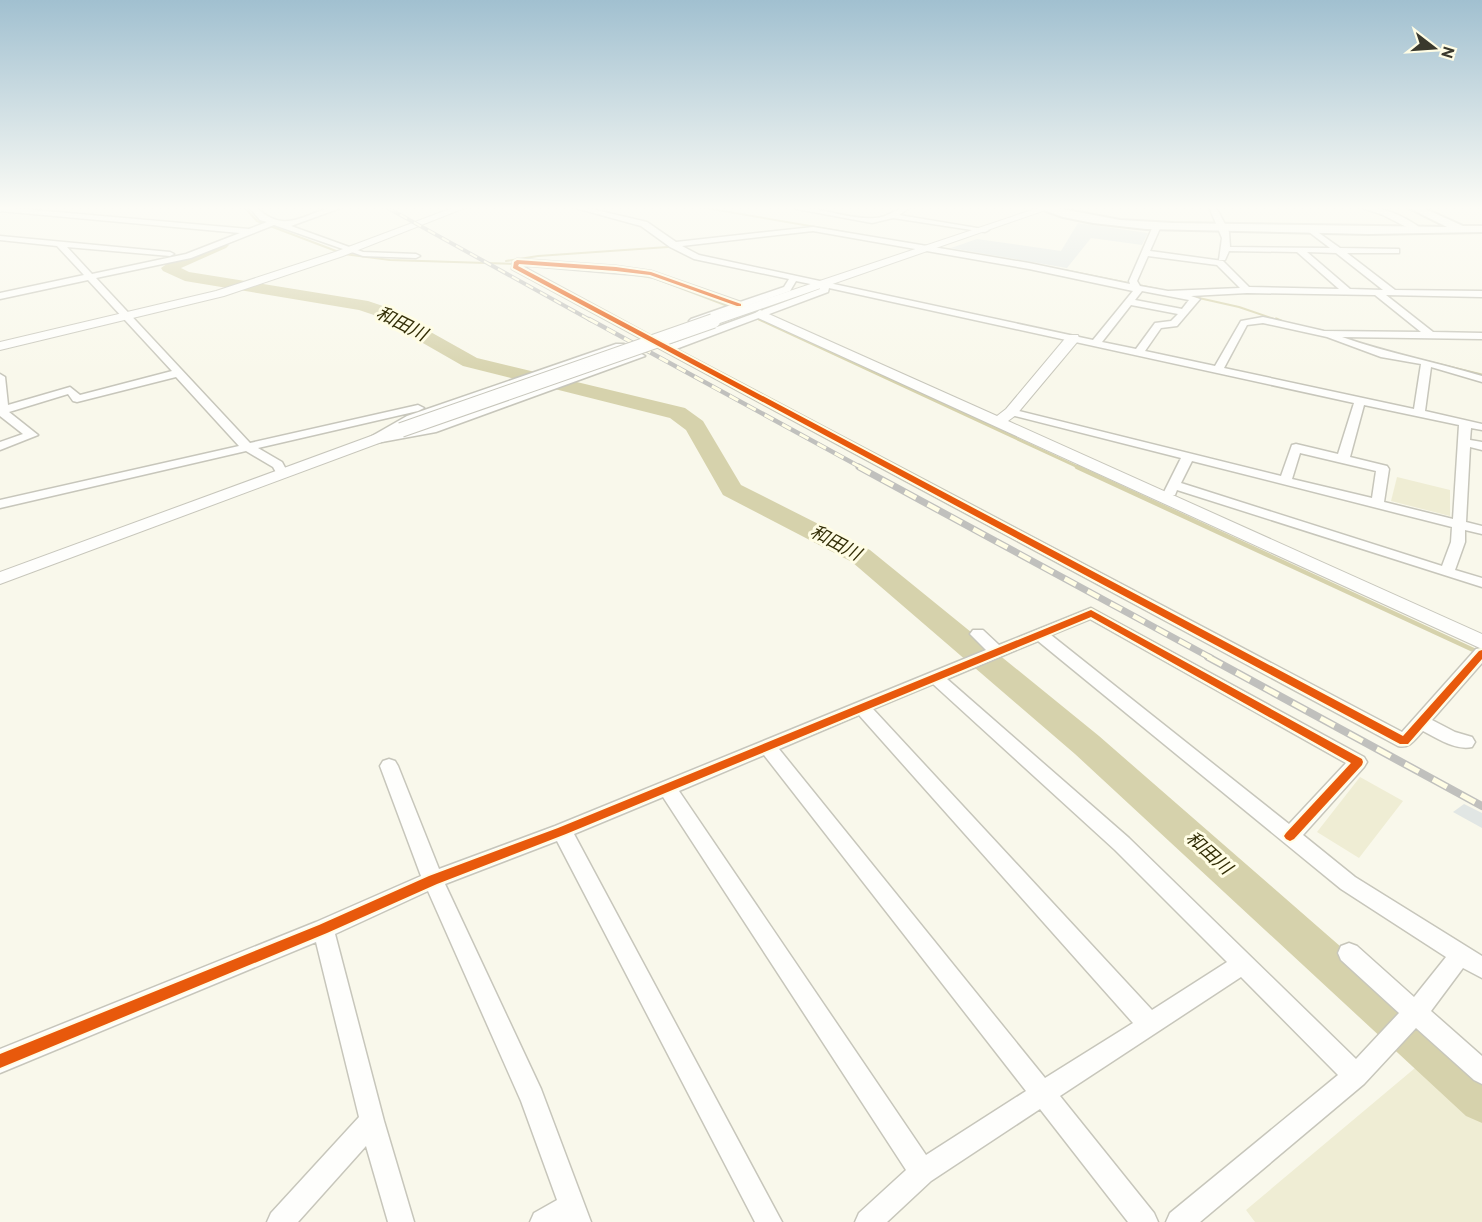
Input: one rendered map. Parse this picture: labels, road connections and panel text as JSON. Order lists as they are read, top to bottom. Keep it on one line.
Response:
{"water":["和田川"],"north":"right"}
